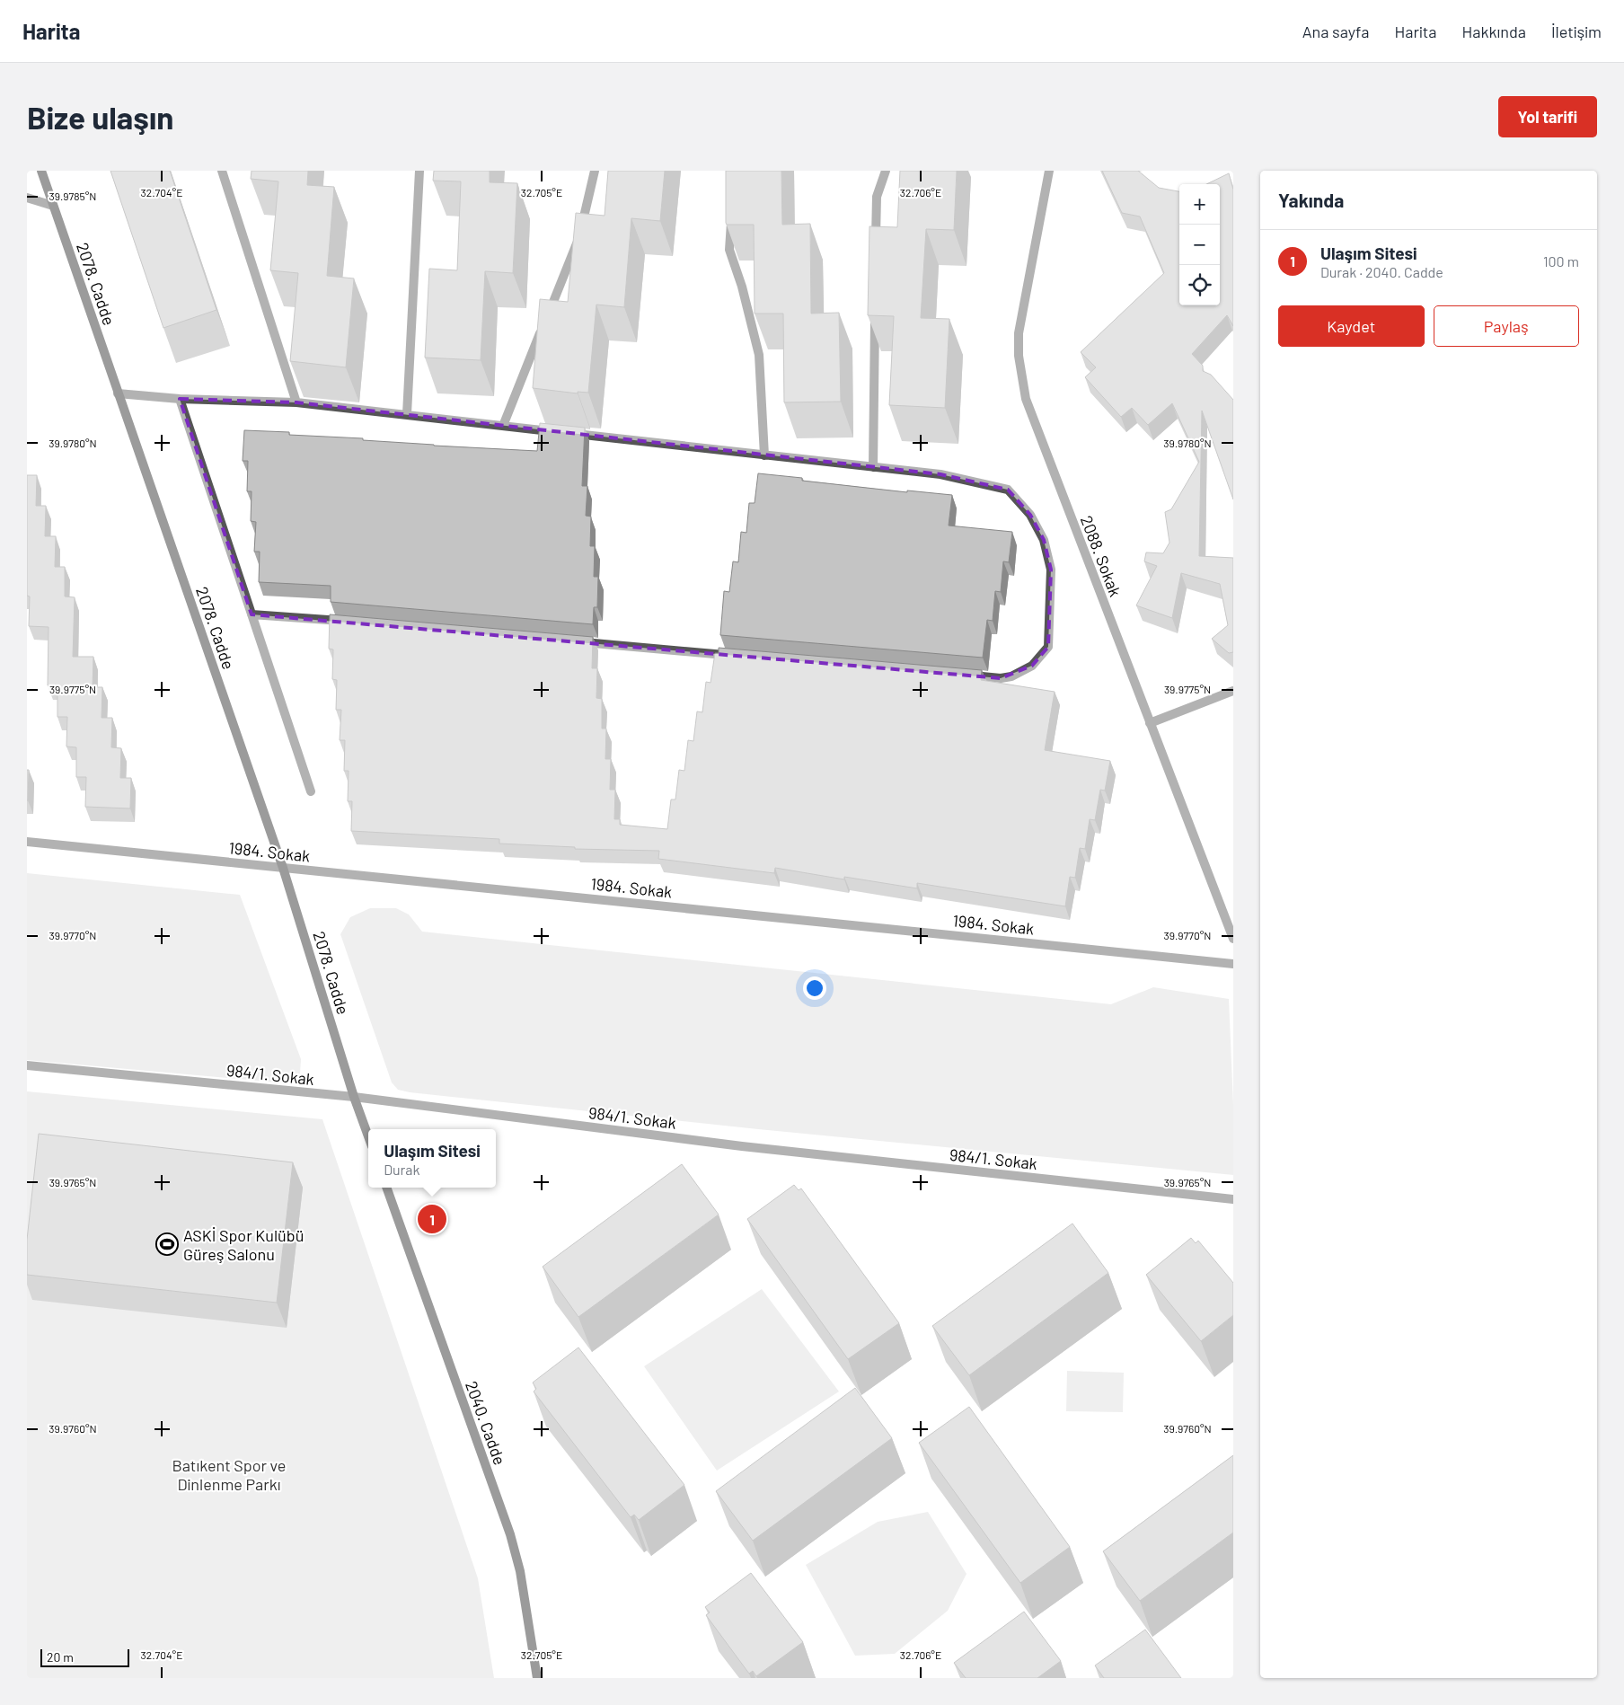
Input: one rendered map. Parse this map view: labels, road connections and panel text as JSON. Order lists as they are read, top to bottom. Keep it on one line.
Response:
{"streets":{"street":["2078. Cadde","2088. Sokak","1984. Sokak","984/1. Sokak","2040. Cadde"]},"crossings":[["2078. Cadde","1984. Sokak"],["2078. Cadde","984/1. Sokak"]],"parks":["Batıkent Spor ve Dinlenme Parkı"],"places":{"sports":["ASKİ Spor Kulübü Güreş Salonu"]},"scale_bar":"20 m","page":{"header":"Harita","nav":["Ana sayfa","Harita","Hakkında","İletişim"],"buttons":["Yol tarifi",["Kaydet","Paylaş"]],"title":"Bize ulaşın","heading":"Yakında","map_buttons":["+","−"],"list":[{"mark":"1","name":"Ulaşım Sitesi","note":"Durak · 2040. Cadde","value":"100 m"}],"popup":["Ulaşım Sitesi","Durak"],"pins":"1","scale":"20 m"},"coordinates":["32.704°E","32.705°E","32.706°E","39.9785°N","39.9780°N","39.9775°N","39.9770°N","39.9765°N","39.9760°N"]}
